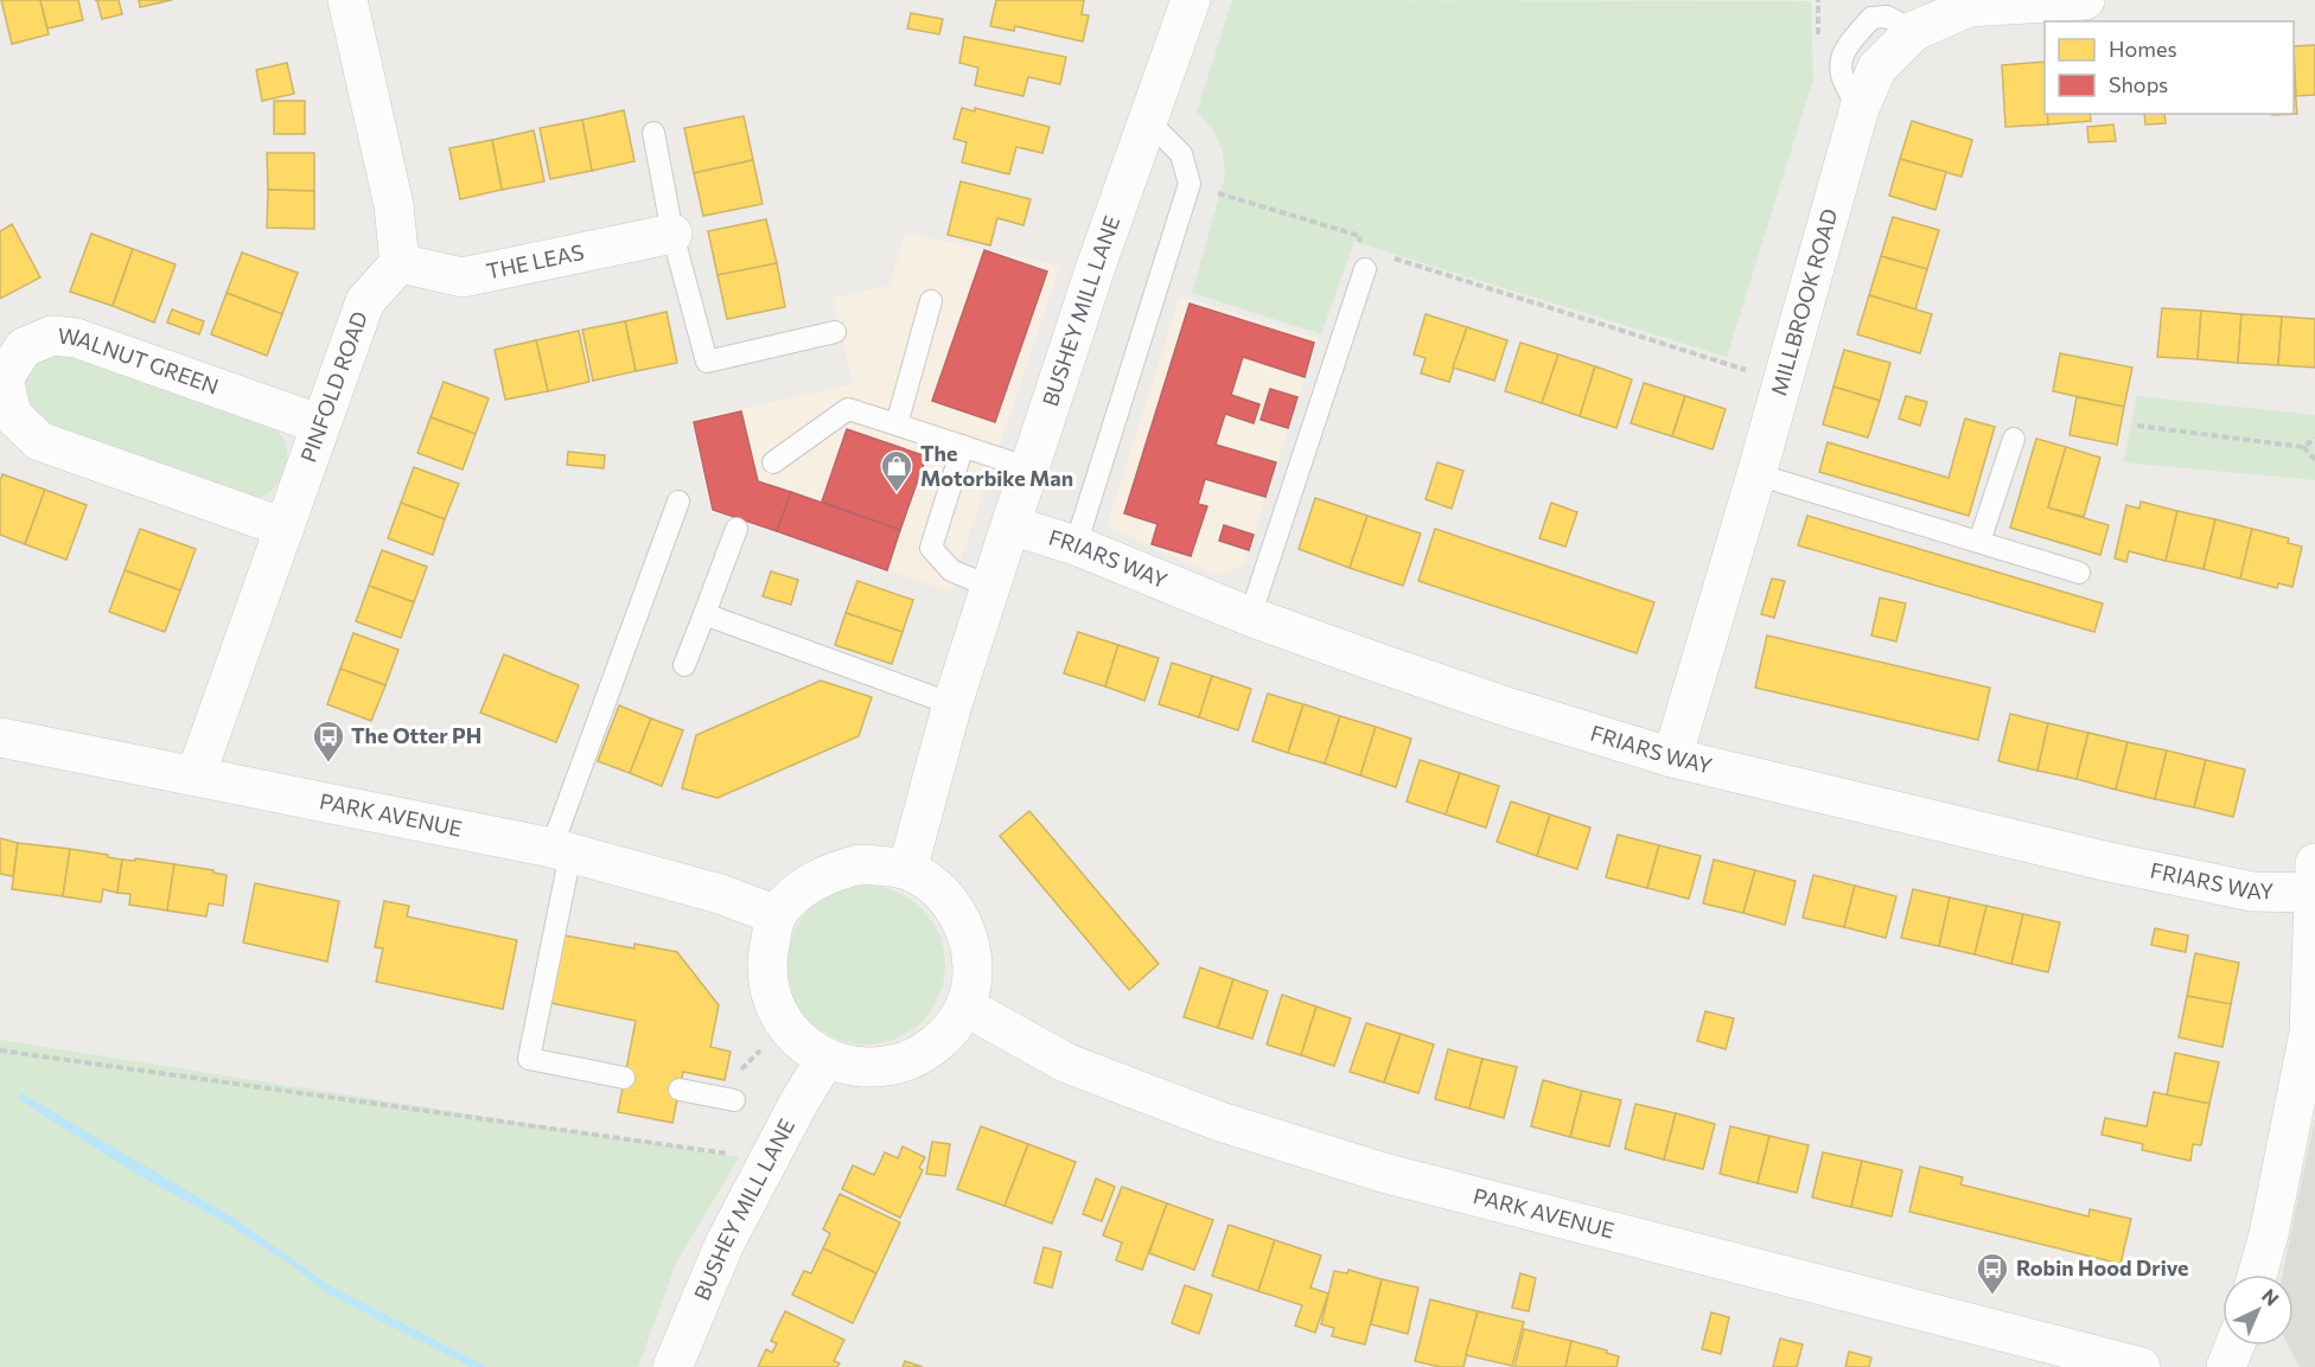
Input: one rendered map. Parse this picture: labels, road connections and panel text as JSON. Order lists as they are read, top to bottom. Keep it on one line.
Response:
{"streets":{"street":["THE LEAS","MILLBROOK ROAD","BUSHEY MILL LANE","WALNUT GREEN","PINFOLD ROAD","FRIARS WAY","PARK AVENUE"]},"crossings":[["THE LEAS","PINFOLD ROAD"],["MILLBROOK ROAD","FRIARS WAY"],["BUSHEY MILL LANE","FRIARS WAY"],["BUSHEY MILL LANE","PARK AVENUE"],["WALNUT GREEN","PINFOLD ROAD"],["PINFOLD ROAD","PARK AVENUE"]],"places":{"shop":["The Motorbike Man"],"bus stop":["The Otter PH","Robin Hood Drive"]},"legend":["Homes","Shops"],"north":"top right"}
